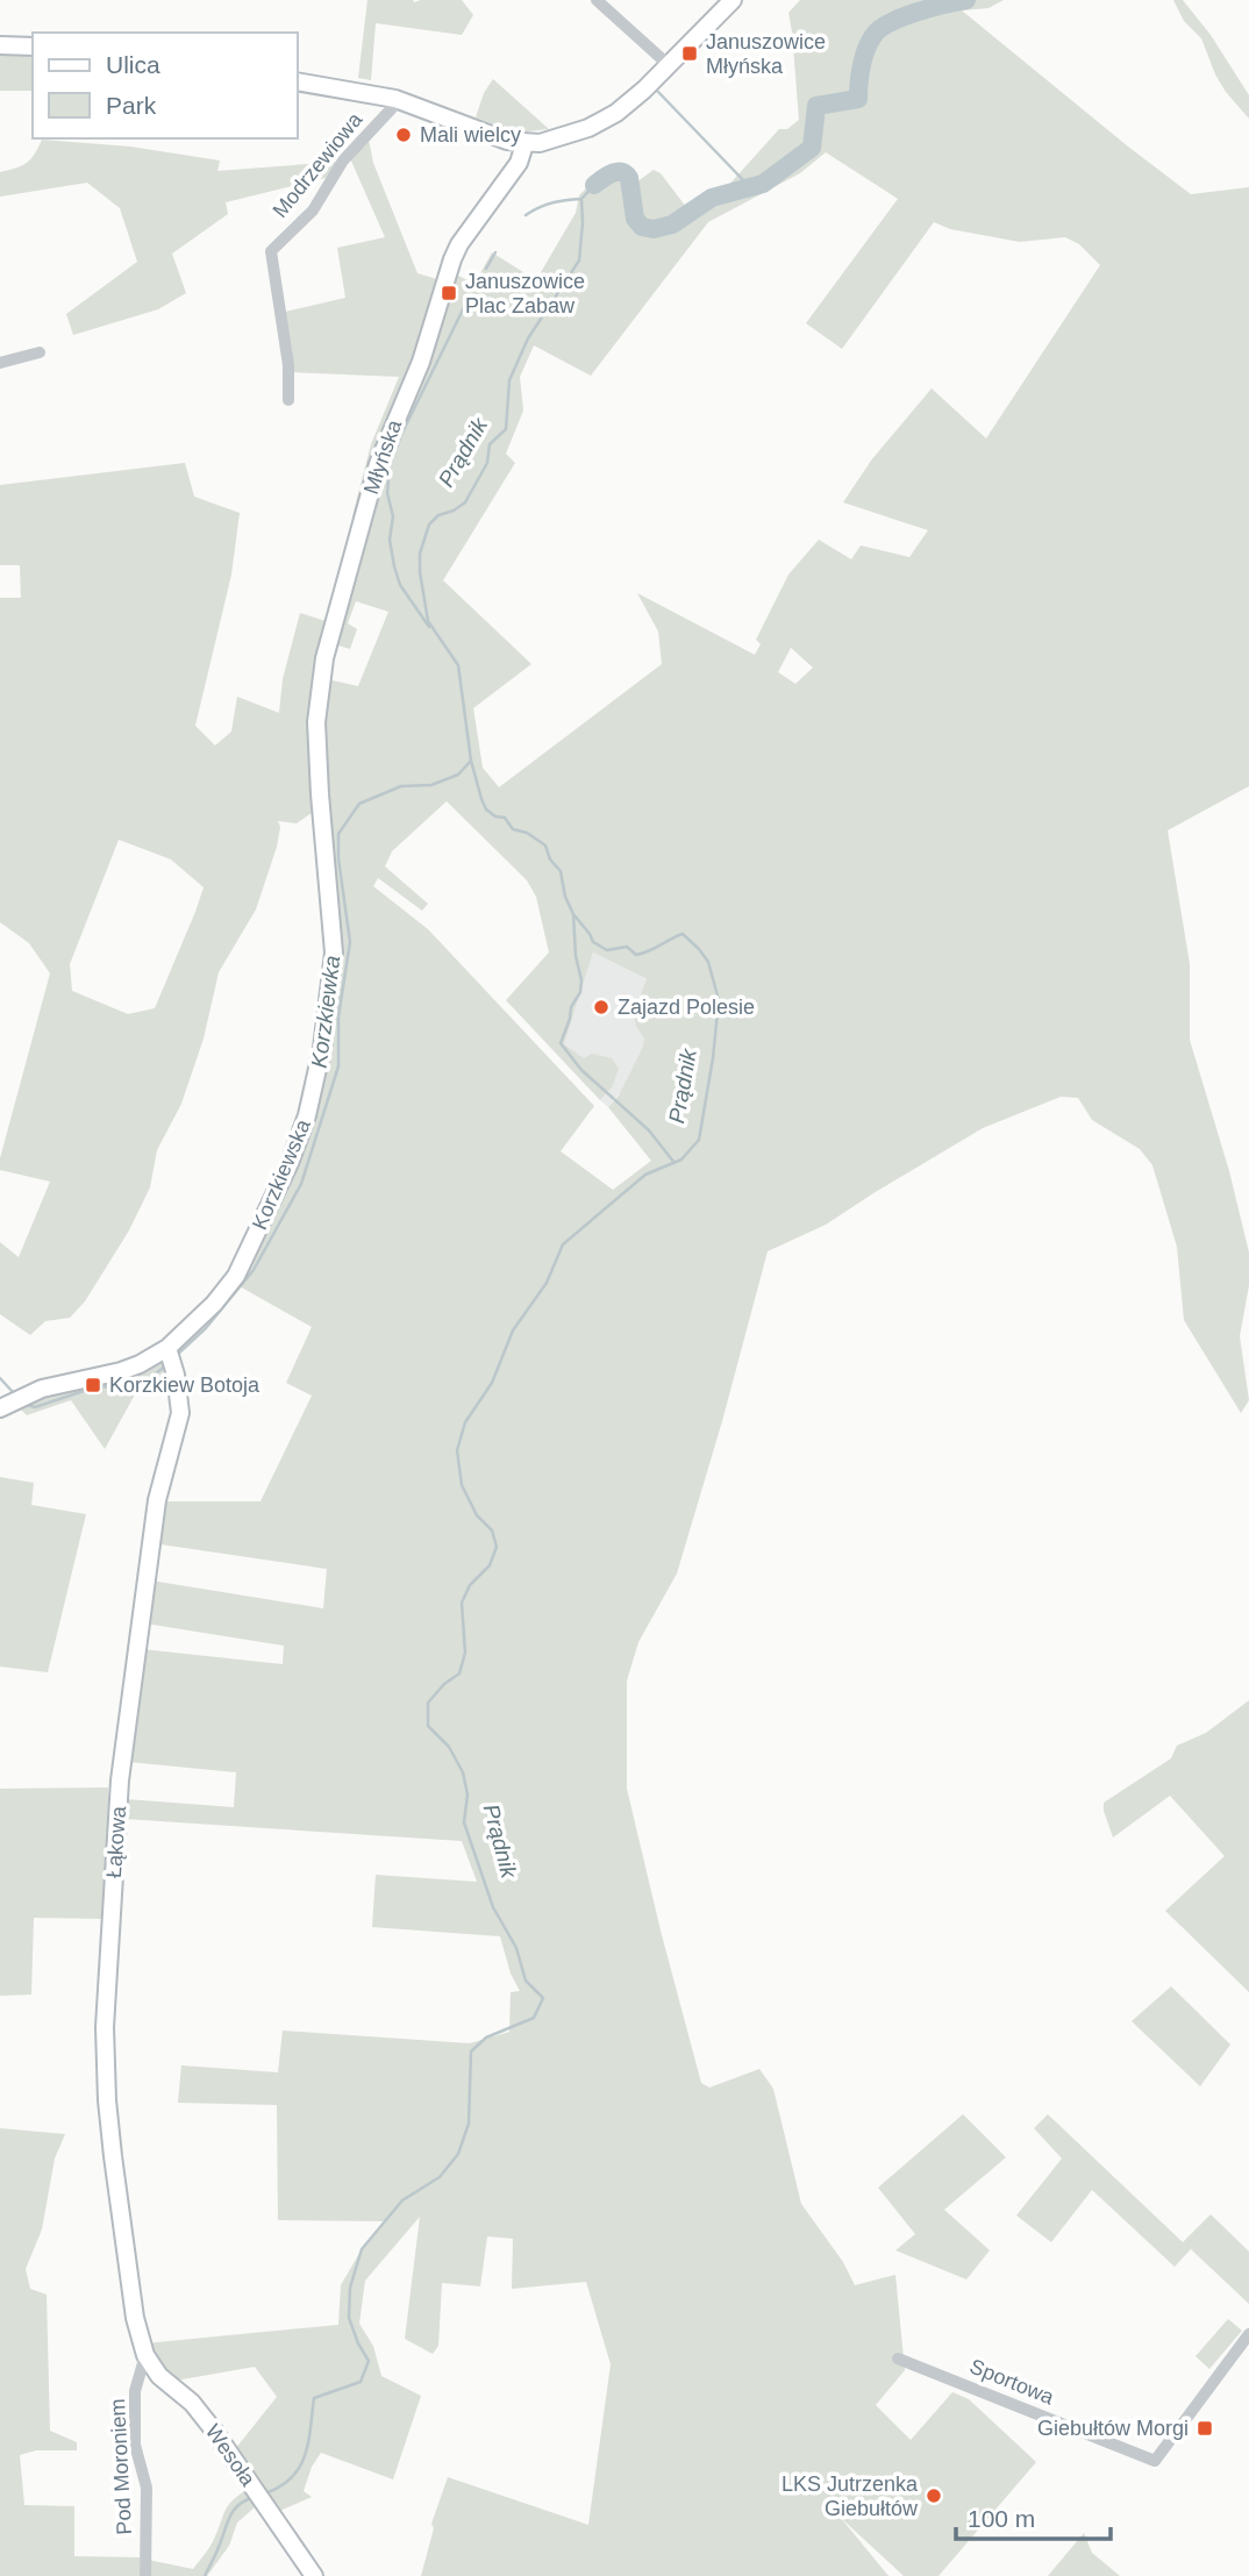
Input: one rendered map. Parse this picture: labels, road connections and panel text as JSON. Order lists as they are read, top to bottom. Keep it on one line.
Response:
{"streets":{"street":["Modrzewiowa","Młyńska","Korzkiewska","Łąkowa","Sportowa","Wesoła","Pod Moroniem"]},"crossings":[["Młyńska","Korzkiewska"],["Korzkiewska","Łąkowa"],["Łąkowa","Wesoła"],["Łąkowa","Pod Moroniem"],["Wesoła","Pod Moroniem"]],"water":["Prądnik","Korzkiewka"],"places":{"transit":["Januszowice Młyńska","Januszowice Plac Zabaw","Korzkiew Botoja","Giebułtów Morgi"],"other":["Mali wielcy","Zajazd Polesie","LKS Jutrzenka Giebułtów"]},"legend":["Ulica","Park"],"scale_bar":"100 m"}
